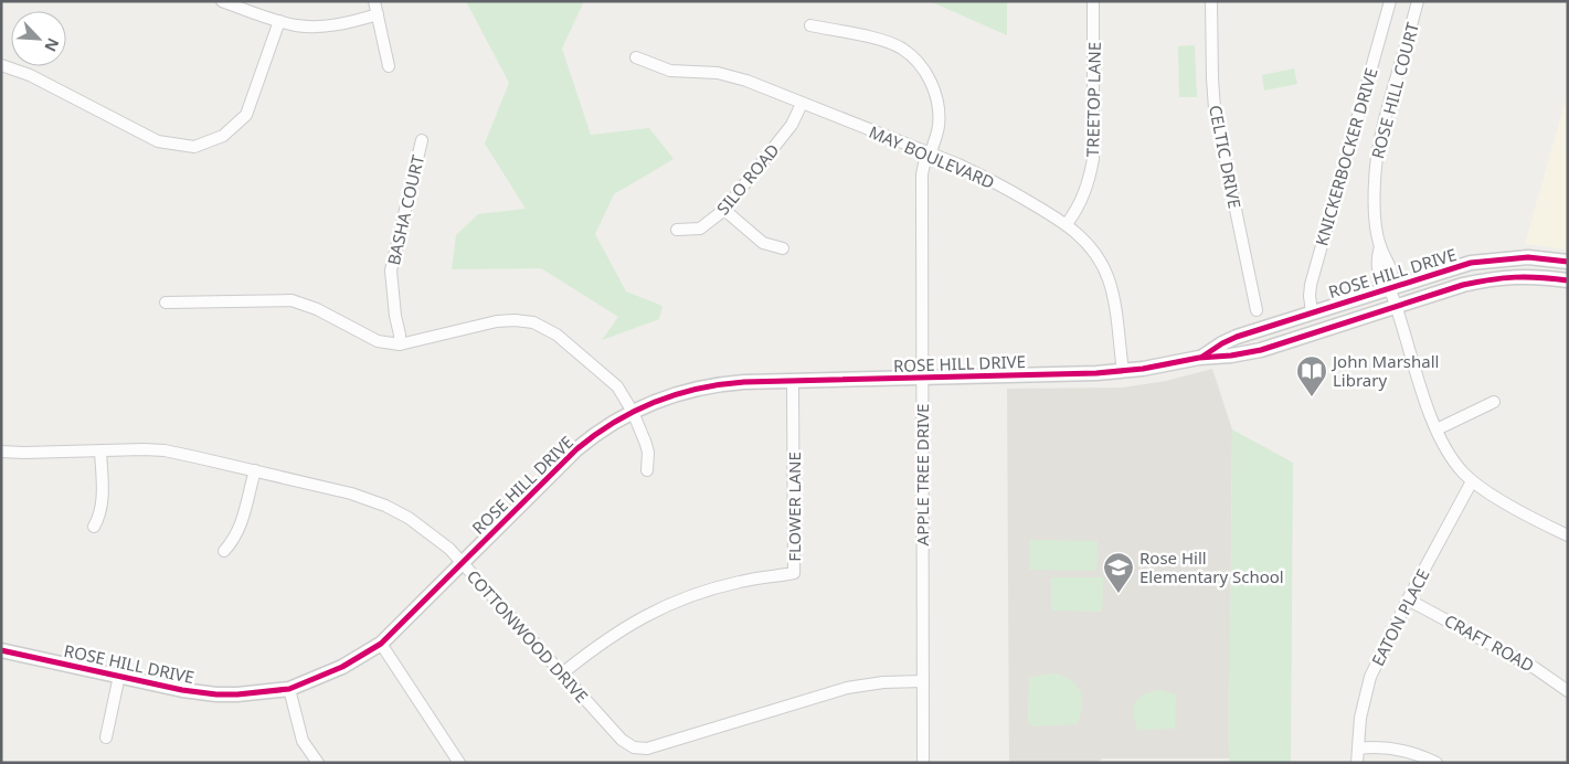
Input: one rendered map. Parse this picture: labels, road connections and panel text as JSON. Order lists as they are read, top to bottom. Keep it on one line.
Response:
{"streets":{"street":["ROSE HILL COURT","TREETOP LANE","MAY BOULEVARD","CELTIC DRIVE","KNICKERBOCKER DRIVE","SILO ROAD","BASHA COURT","ROSE HILL DRIVE","APPLE TREE DRIVE","FLOWER LANE","EATON PLACE","COTTONWOOD DRIVE","CRAFT ROAD"]},"crossings":[["ROSE HILL COURT","ROSE HILL DRIVE"],["ROSE HILL COURT","EATON PLACE"],["TREETOP LANE","MAY BOULEVARD"],["MAY BOULEVARD","SILO ROAD"],["MAY BOULEVARD","ROSE HILL DRIVE"],["MAY BOULEVARD","APPLE TREE DRIVE"],["KNICKERBOCKER DRIVE","ROSE HILL DRIVE"],["ROSE HILL DRIVE","APPLE TREE DRIVE"],["ROSE HILL DRIVE","FLOWER LANE"],["ROSE HILL DRIVE","COTTONWOOD DRIVE"],["APPLE TREE DRIVE","COTTONWOOD DRIVE"],["FLOWER LANE","COTTONWOOD DRIVE"],["EATON PLACE","CRAFT ROAD"]],"places":{"library":["John Marshall Library"],"school or university":["Rose Hill Elementary School"]},"north":"bottom right"}
